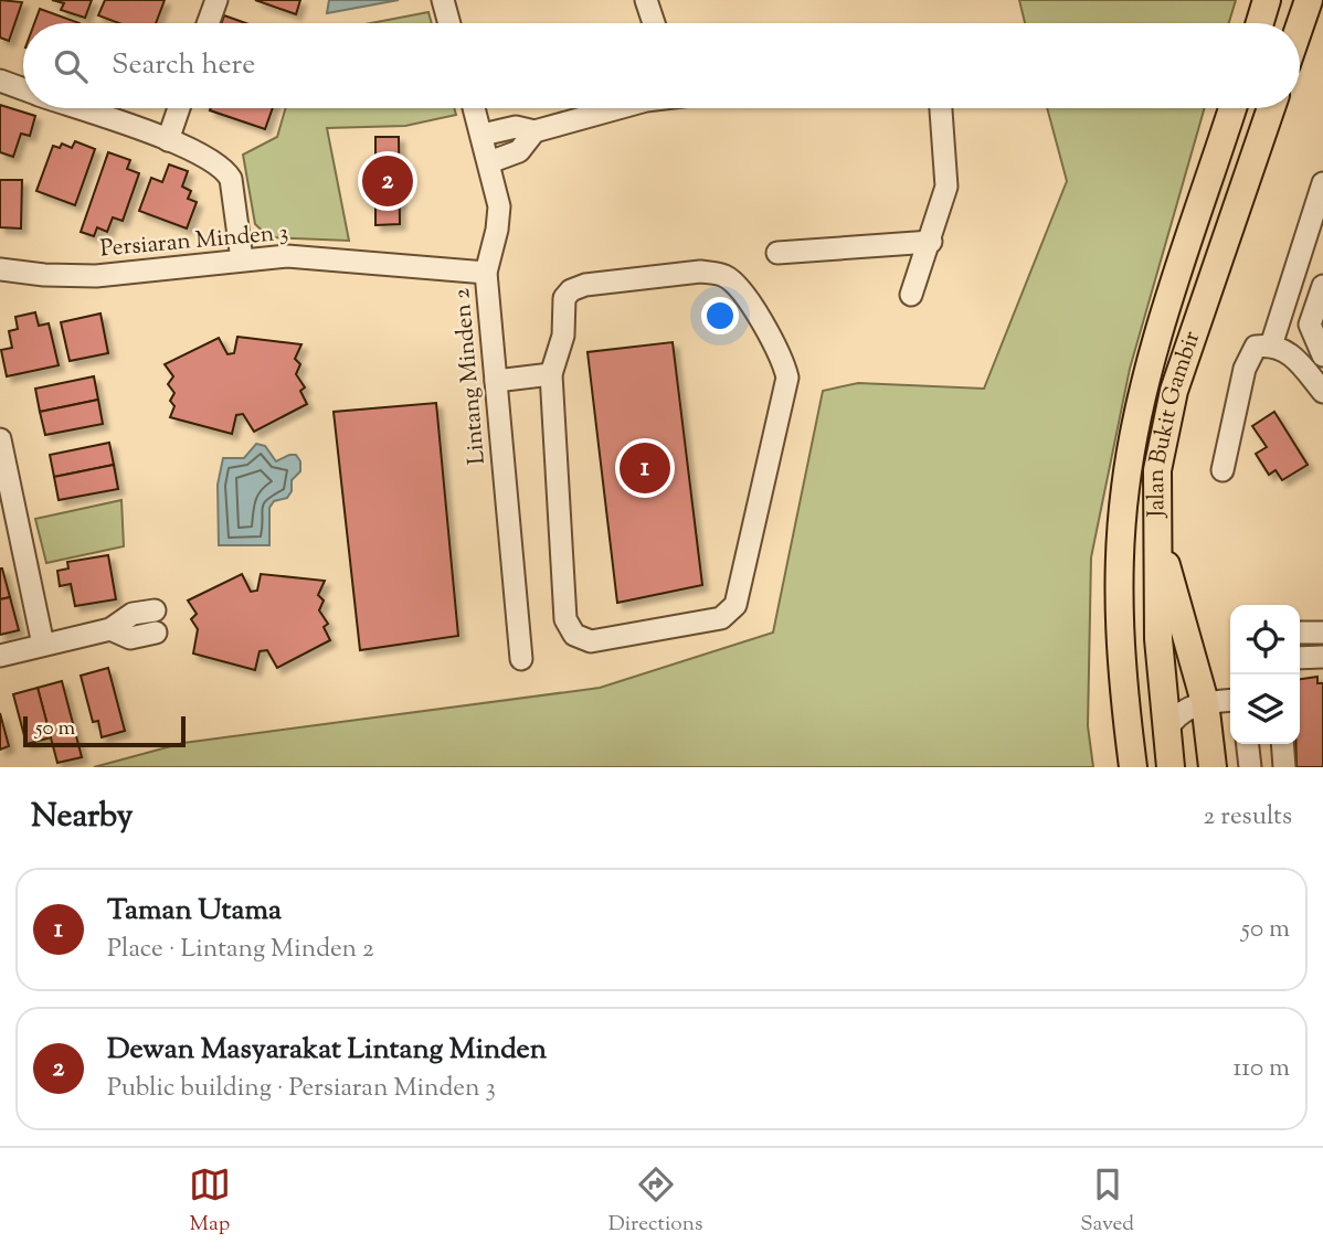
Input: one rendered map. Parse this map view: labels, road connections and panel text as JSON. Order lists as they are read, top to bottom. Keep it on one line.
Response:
{"streets":{"main road":["Jalan Bukit Gambir"],"street":["Persiaran Minden 3","Lintang Minden 2"]},"crossings":[["Persiaran Minden 3","Lintang Minden 2"]],"scale_bar":"50 m","page":{"search":"Search here","pins":["2","1"],"scale":"50 m","heading":["Nearby","2 results"],"list":[{"mark":"1","name":"Taman Utama","note":"Place · Lintang Minden 2","value":"50 m"},{"mark":"2","name":"Dewan Masyarakat Lintang Minden","note":"Public building · Persiaran Minden 3","value":"110 m"}],"nav":["Map","Directions","Saved"]}}
